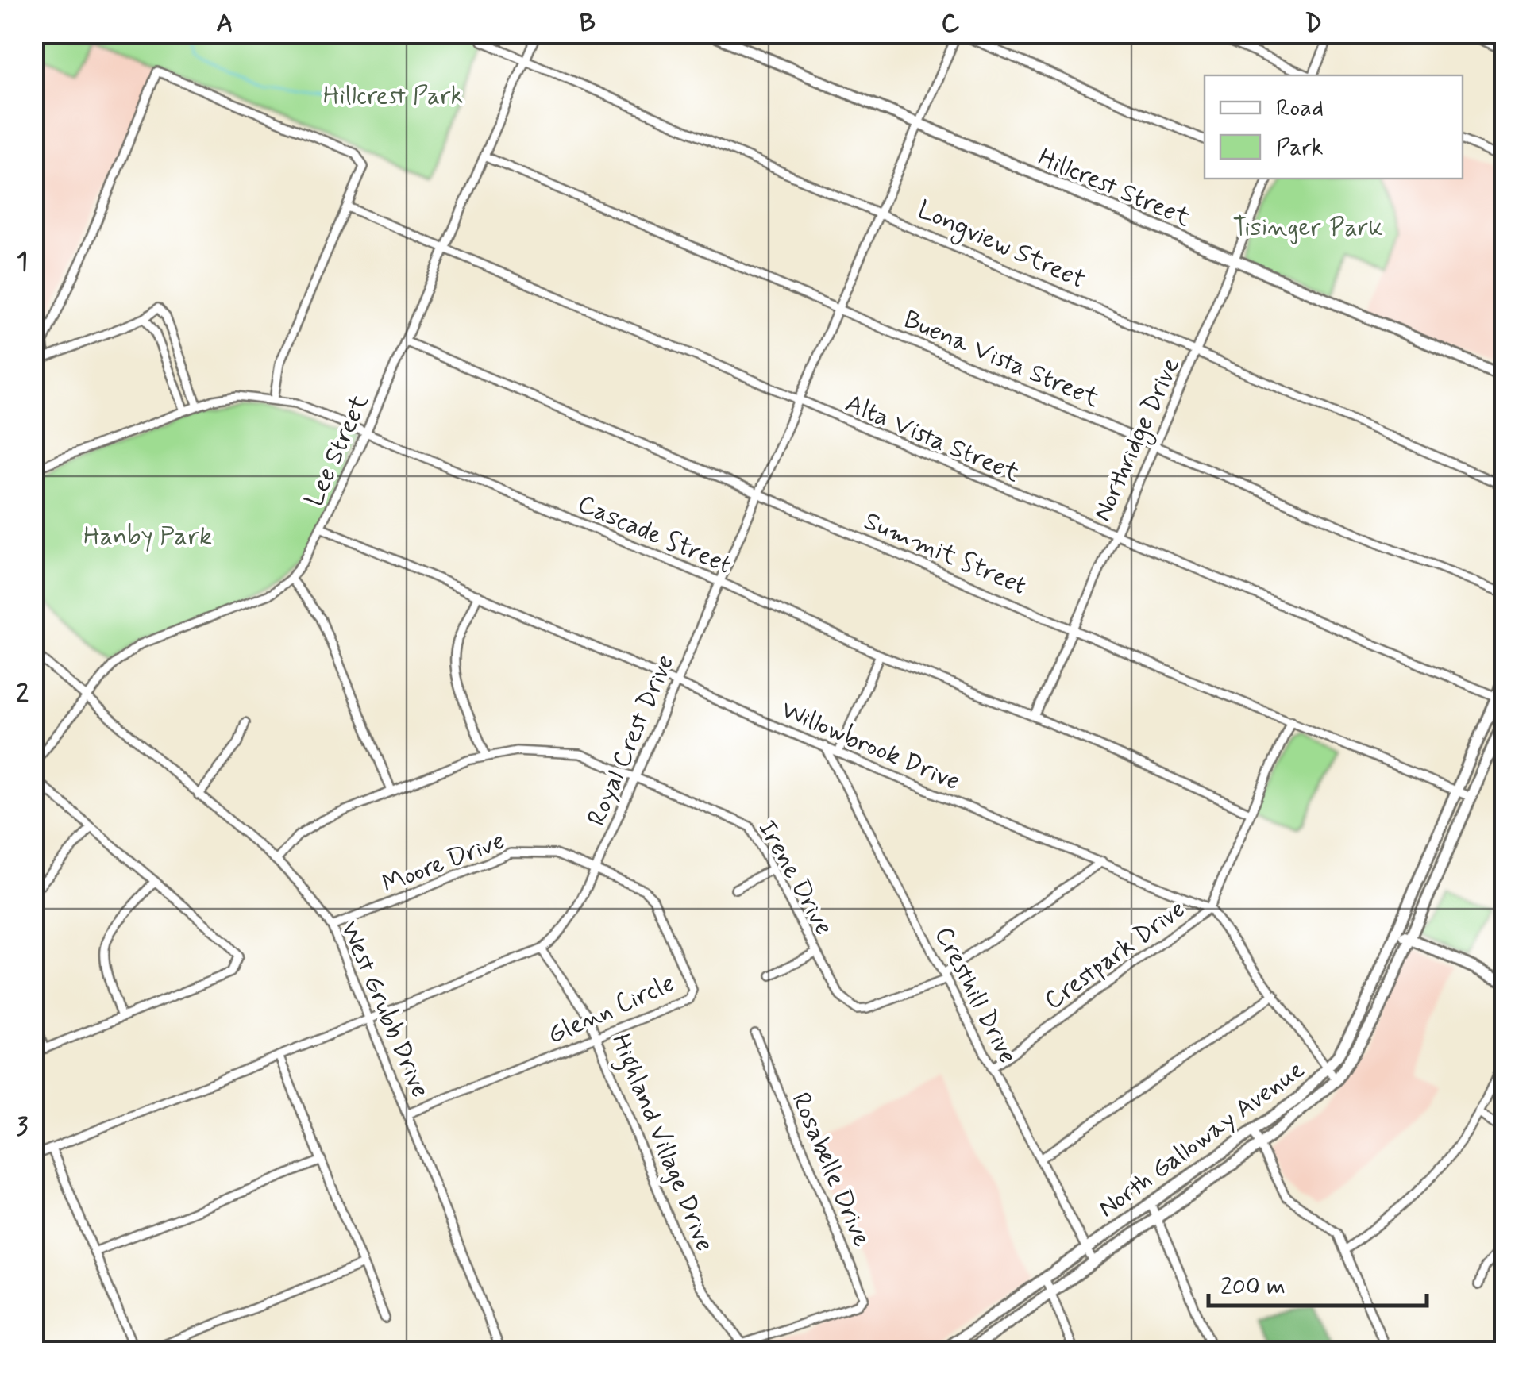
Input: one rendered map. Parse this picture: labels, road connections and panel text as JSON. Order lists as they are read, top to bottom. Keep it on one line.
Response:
{"streets":{"main road":["Hillcrest Street","North Galloway Avenue"],"street":["Longview Street","Buena Vista Street","Alta Vista Street","Northridge Drive","Lee Street","Cascade Street","Summit Street","Royal Crest Drive","Willowbrook Drive","Moore Drive","Irene Drive","Crestpark Drive","Cresthill Drive","Glenn Circle","West Grubb Drive","Highland Village Drive","Rosabelle Drive"]},"crossings":[["Hillcrest Street","Northridge Drive"],["Hillcrest Street","Royal Crest Drive"],["Longview Street","Northridge Drive"],["Longview Street","Lee Street"],["Longview Street","Royal Crest Drive"],["Buena Vista Street","Northridge Drive"],["Buena Vista Street","Lee Street"],["Buena Vista Street","Royal Crest Drive"],["Alta Vista Street","Northridge Drive"],["Alta Vista Street","Lee Street"],["Alta Vista Street","Royal Crest Drive"],["Alta Vista Street","North Galloway Avenue"],["Northridge Drive","Cascade Street"],["Northridge Drive","Summit Street"],["Lee Street","Cascade Street"],["Lee Street","Summit Street"],["Lee Street","Willowbrook Drive"],["Lee Street","West Grubb Drive"],["Cascade Street","Royal Crest Drive"],["Cascade Street","Crestpark Drive"],["Summit Street","Royal Crest Drive"],["Summit Street","Crestpark Drive"],["Summit Street","North Galloway Avenue"],["Royal Crest Drive","Willowbrook Drive"],["Royal Crest Drive","Moore Drive"],["Royal Crest Drive","Irene Drive"],["Royal Crest Drive","West Grubb Drive"],["Royal Crest Drive","Highland Village Drive"],["Willowbrook Drive","Crestpark Drive"],["Willowbrook Drive","Cresthill Drive"],["Willowbrook Drive","North Galloway Avenue"],["Moore Drive","Glenn Circle"],["Moore Drive","West Grubb Drive"],["Irene Drive","Cresthill Drive"],["Irene Drive","West Grubb Drive"],["Crestpark Drive","Cresthill Drive"],["Cresthill Drive","North Galloway Avenue"],["Glenn Circle","West Grubb Drive"],["Glenn Circle","Highland Village Drive"],["Highland Village Drive","Rosabelle Drive"]],"parks":["Hillcrest Park","Tisinger Park","Hanby Park"],"legend":["Road","Park"],"scale_bar":"200 m","grid":{"columns":["A","B","C","D"],"rows":["1","2","3"]}}
